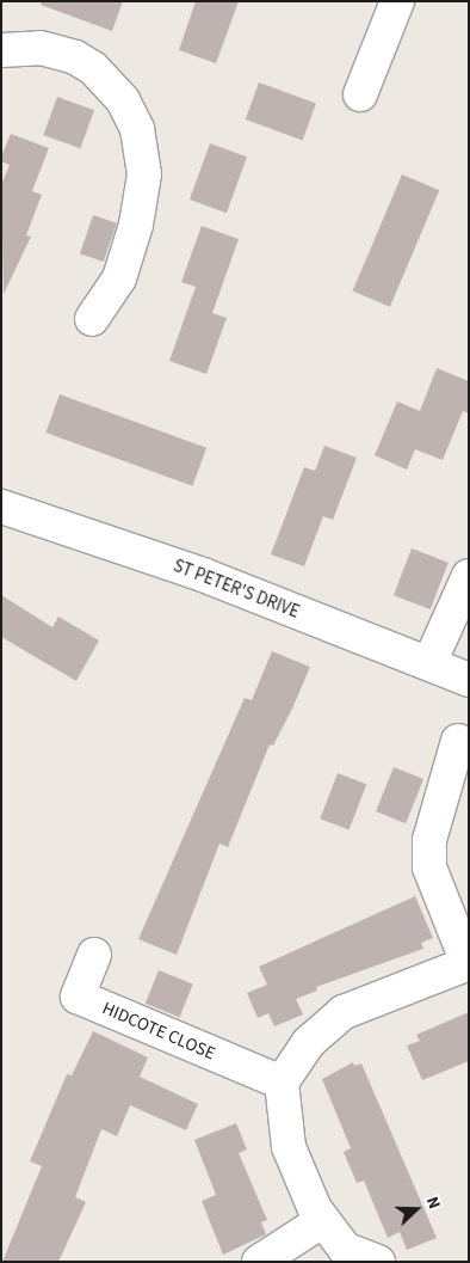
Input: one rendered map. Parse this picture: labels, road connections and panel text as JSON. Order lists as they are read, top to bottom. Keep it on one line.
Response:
{"streets":{"street":["ST PETER'S DRIVE","HIDCOTE CLOSE"]},"north":"right"}
